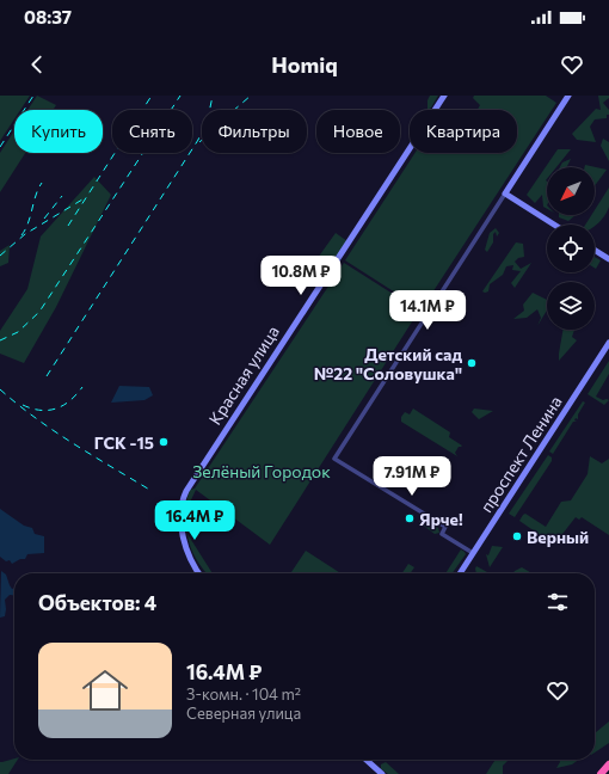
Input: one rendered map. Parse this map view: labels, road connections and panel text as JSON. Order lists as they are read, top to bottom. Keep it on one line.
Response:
{"streets":{"main road":["Красная улица","проспект Ленина"]},"parks":["Зелёный Городок"],"places":["Детский сад №22 \"Соловушка\"","ГСК -15","Ярче!","Верный"],"north":"bottom left","page":{"status":"08:37","header":"Homiq","chip":["Купить","Снять","Фильтры","Новое","Квартира"],"price":["10.8M ₽","14.1M ₽","7.91M ₽","16.4M ₽"],"heading":"Объектов: 4","list":[{"name":"16.4M ₽","note":"3-комн. · 104 m² · Северная улица"}]}}
